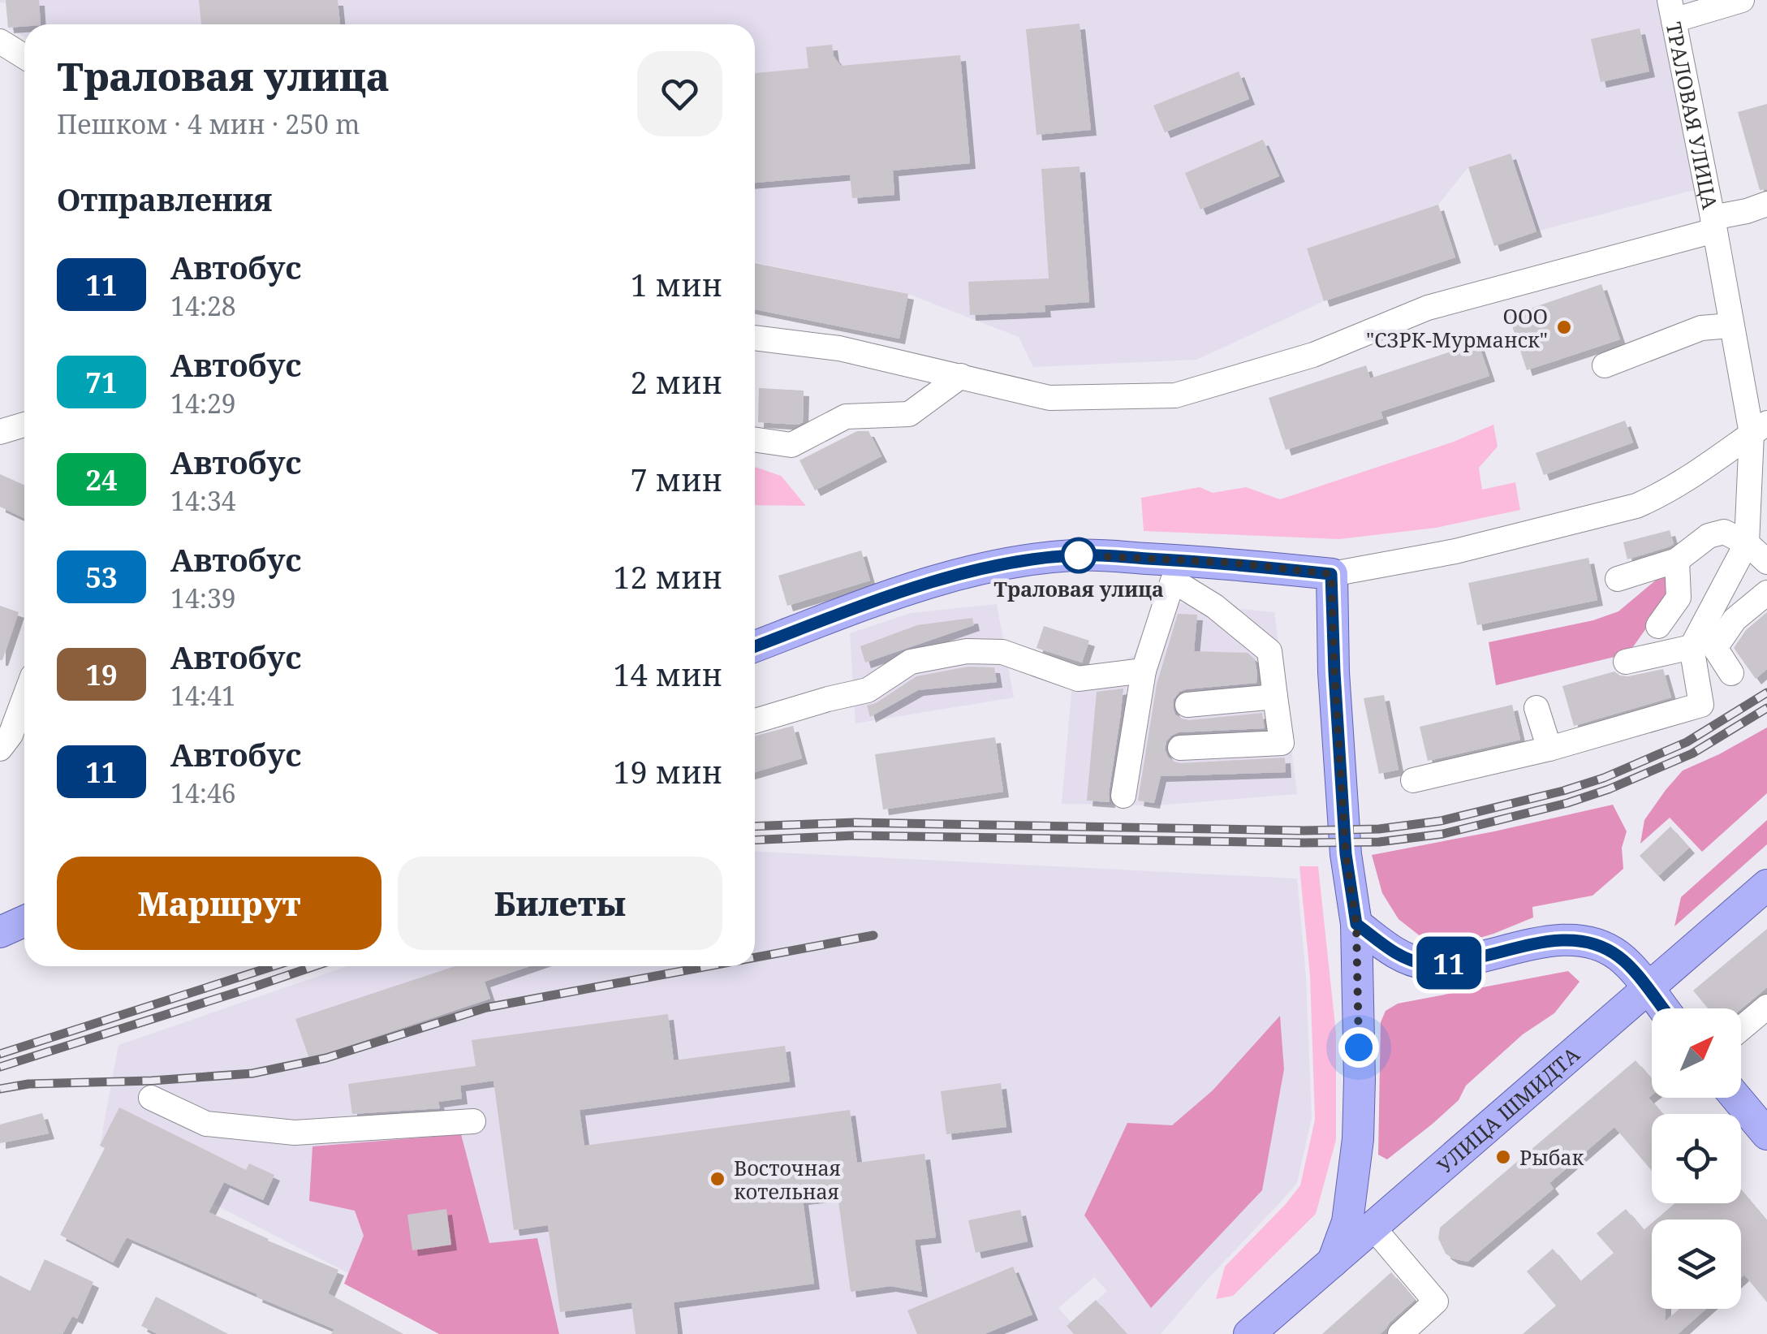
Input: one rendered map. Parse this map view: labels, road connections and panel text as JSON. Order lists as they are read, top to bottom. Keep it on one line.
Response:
{"streets":{"main road":["УЛИЦА ШМИДТА"],"street":["ТРАЛОВАЯ УЛИЦА"]},"places":["ООО \"СЗРК-Мурманск\"","Траловая улица","Рыбак","Восточная котельная"],"lines":["bus line 11"],"north":"top right","page":{"on_map":"11","heading":[["Траловая улица","Пешком · 4 мин · 250 m"],"Отправления"],"list":[{"mark":"11","name":"Автобус","note":"14:28","value":"1 мин"},{"mark":"71","name":"Автобус","note":"14:29","value":"2 мин"},{"mark":"24","name":"Автобус","note":"14:34","value":"7 мин"},{"mark":"53","name":"Автобус","note":"14:39","value":"12 мин"},{"mark":"19","name":"Автобус","note":"14:41","value":"14 мин"},{"mark":"11","name":"Автобус","note":"14:46","value":"19 мин"}],"buttons":["Маршрут","Билеты"]}}
